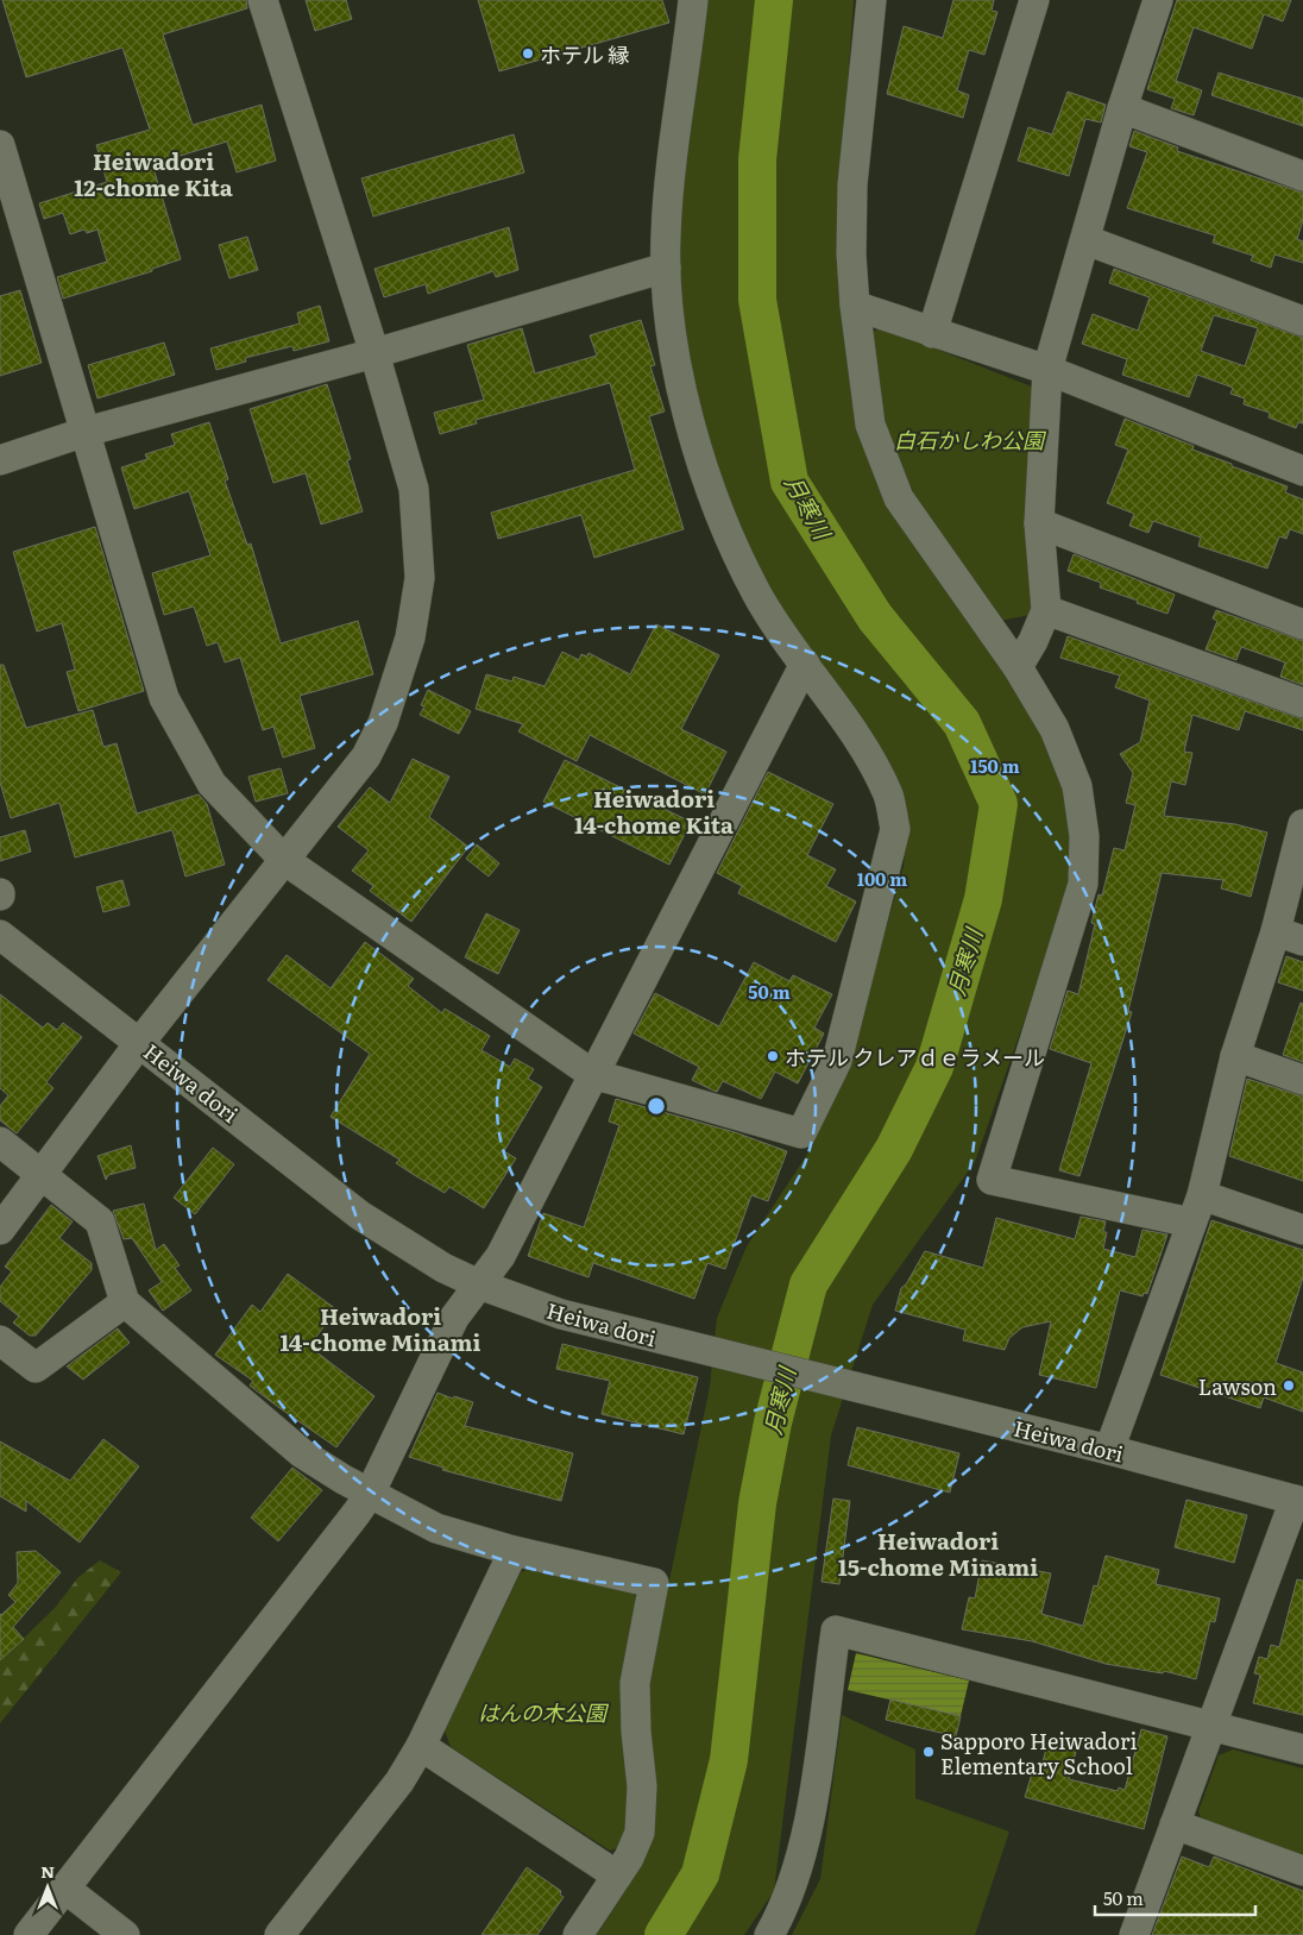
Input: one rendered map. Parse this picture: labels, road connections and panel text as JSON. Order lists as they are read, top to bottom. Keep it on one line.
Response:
{"streets":{"street":["Heiwa dori"]},"districts":["Heiwadori 12-chome Kita","Heiwadori 14-chome Kita","Heiwadori 14-chome Minami","Heiwadori 15-chome Minami"],"water":["月寒川"],"parks":["白石かしわ公園","はんの木公園"],"places":["ホテル 縁","ホテル クレアｄｅラメール","Lawson","Sapporo Heiwadori Elementary School"],"scale_bar":"50 m","north":"top","rings":["150 m","100 m","50 m"]}
